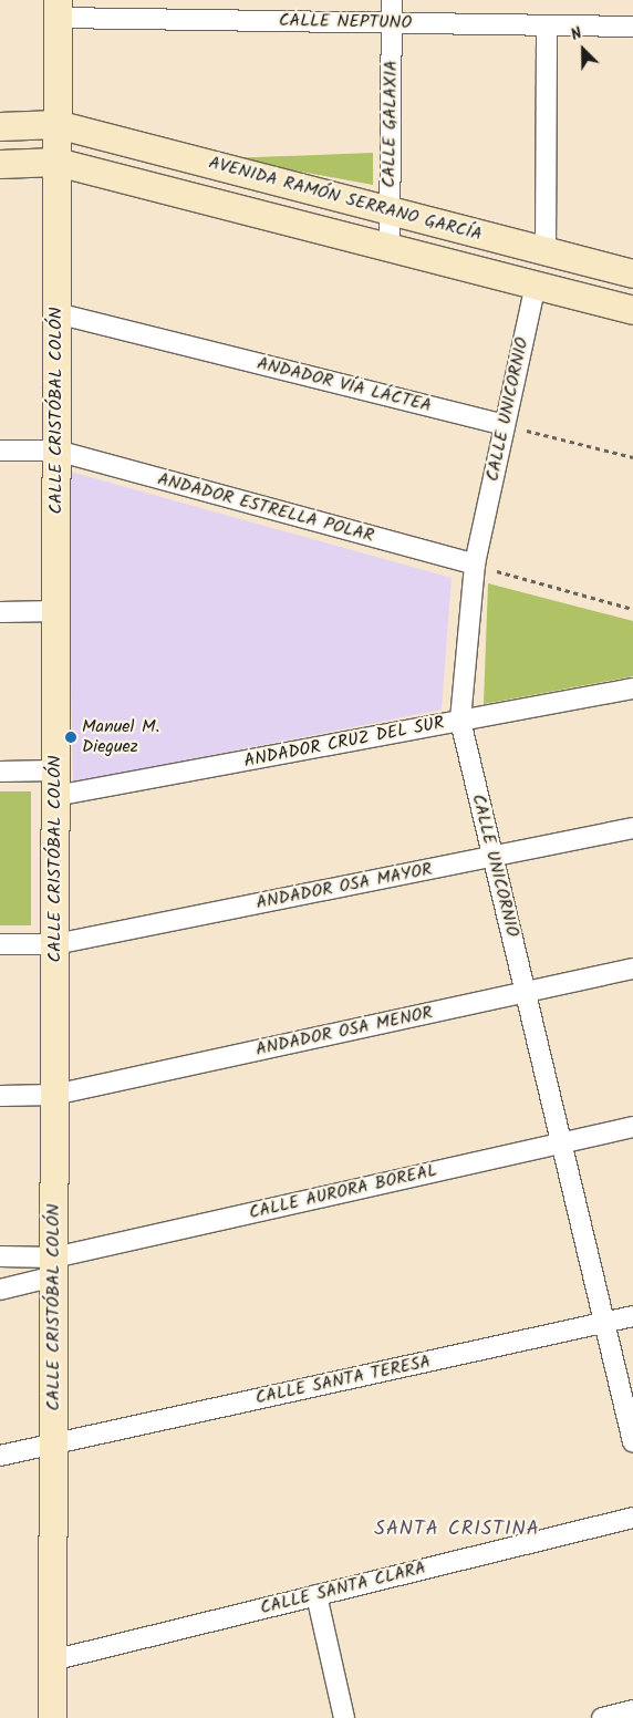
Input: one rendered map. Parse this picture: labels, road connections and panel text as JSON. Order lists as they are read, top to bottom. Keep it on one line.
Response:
{"streets":{"street":["CALLE NEPTUNO","CALLE GALAXIA","AVENIDA RAMÓN SERRANO GARCÍA","ANDADOR VÍA LÁCTEA","CALLE UNICORNIO","CALLE CRISTÓBAL COLÓN","ANDADOR ESTRELLA POLAR","ANDADOR CRUZ DEL SUR","ANDADOR OSA MAYOR","ANDADOR OSA MENOR","CALLE AURORA BOREAL","CALLE SANTA TERESA","CALLE SANTA CLARA"]},"crossings":[["CALLE NEPTUNO","CALLE GALAXIA"],["CALLE NEPTUNO","CALLE CRISTÓBAL COLÓN"],["CALLE GALAXIA","AVENIDA RAMÓN SERRANO GARCÍA"],["AVENIDA RAMÓN SERRANO GARCÍA","CALLE UNICORNIO"],["AVENIDA RAMÓN SERRANO GARCÍA","CALLE CRISTÓBAL COLÓN"],["ANDADOR VÍA LÁCTEA","CALLE UNICORNIO"],["ANDADOR VÍA LÁCTEA","CALLE CRISTÓBAL COLÓN"],["CALLE UNICORNIO","ANDADOR ESTRELLA POLAR"],["CALLE UNICORNIO","ANDADOR CRUZ DEL SUR"],["CALLE UNICORNIO","ANDADOR OSA MAYOR"],["CALLE UNICORNIO","ANDADOR OSA MENOR"],["CALLE UNICORNIO","CALLE AURORA BOREAL"],["CALLE UNICORNIO","CALLE SANTA TERESA"],["CALLE CRISTÓBAL COLÓN","ANDADOR ESTRELLA POLAR"],["CALLE CRISTÓBAL COLÓN","ANDADOR CRUZ DEL SUR"],["CALLE CRISTÓBAL COLÓN","ANDADOR OSA MAYOR"],["CALLE CRISTÓBAL COLÓN","ANDADOR OSA MENOR"],["CALLE CRISTÓBAL COLÓN","CALLE AURORA BOREAL"],["CALLE CRISTÓBAL COLÓN","CALLE SANTA TERESA"],["CALLE CRISTÓBAL COLÓN","CALLE SANTA CLARA"]],"districts":["SANTA CRISTINA"],"places":["Manuel M. Dieguez"],"north":"top left"}
